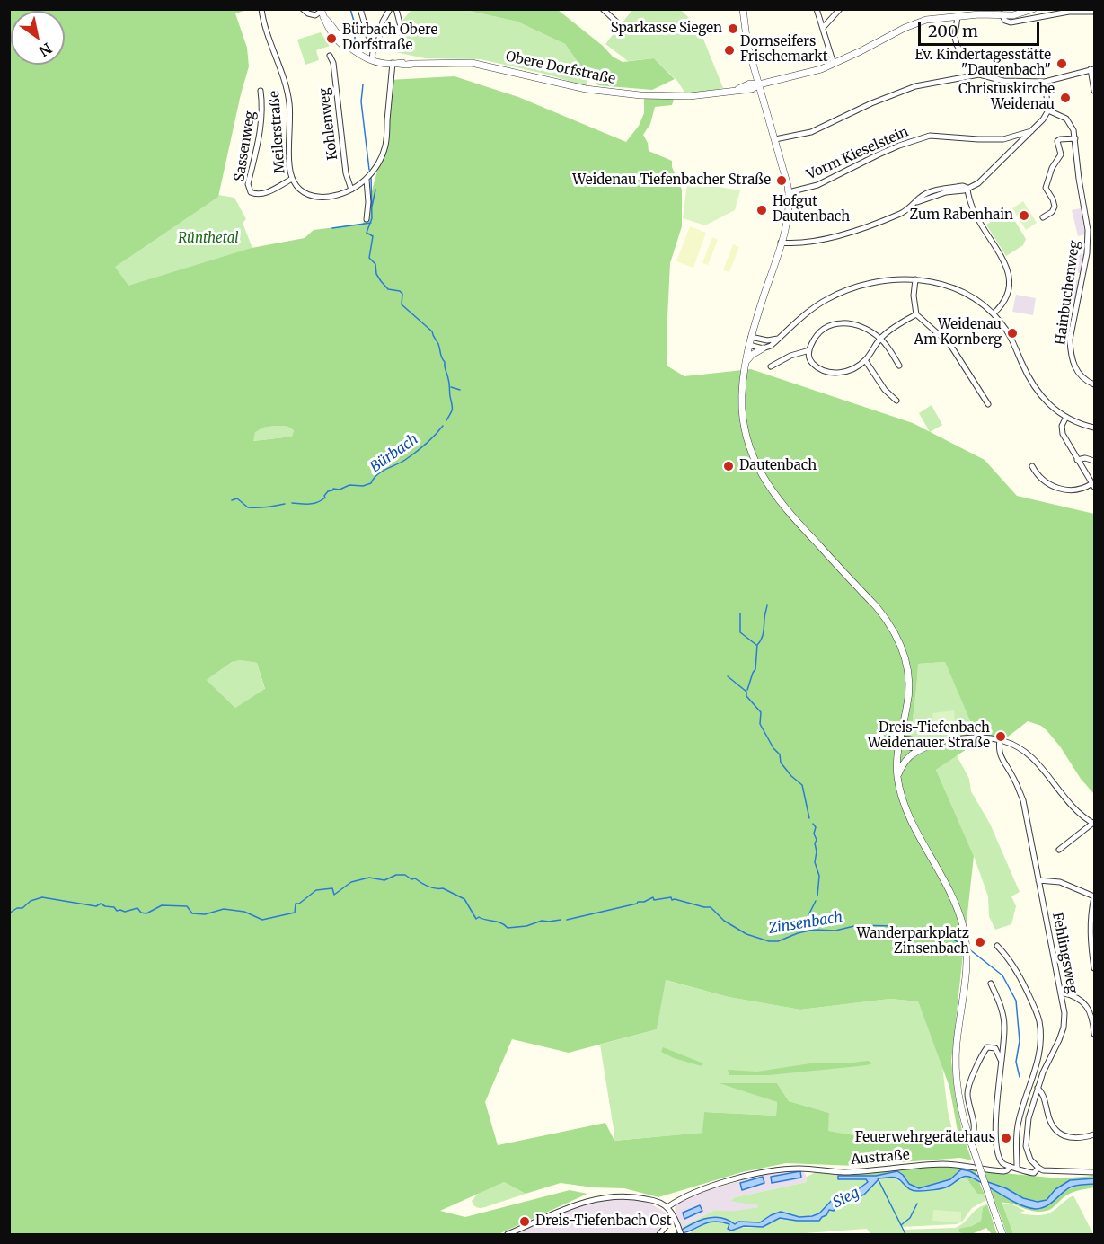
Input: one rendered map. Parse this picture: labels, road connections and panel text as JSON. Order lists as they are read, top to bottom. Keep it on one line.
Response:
{"streets":{"street":["Obere Dorfstraße","Kohlenweg","Meilerstraße","Sassenweg","Vorm Kieselstein","Hainbuchenweg","Fehlingsweg","Austraße"]},"crossings":[["Obere Dorfstraße","Meilerstraße"],["Kohlenweg","Meilerstraße"],["Meilerstraße","Sassenweg"],["Fehlingsweg","Austraße"]],"water":["Bürbach","Zinsenbach","Sieg"],"parks":["Rünthetal"],"places":["Sparkasse Siegen","Bürbach Obere Dorfstraße","Dornseifers Frischemarkt","Ev. Kindertagesstätte \"Dautenbach\"","Christuskirche Weidenau","Weidenau Tiefenbacher Straße","Hofgut Dautenbach","Zum Rabenhain","Weidenau Am Kornberg","Dautenbach","Dreis-Tiefenbach Weidenauer Straße","Wanderparkplatz Zinsenbach","Feuerwehrgerätehaus","Dreis-Tiefenbach Ost"],"scale_bar":"200 m","north":"bottom right"}
